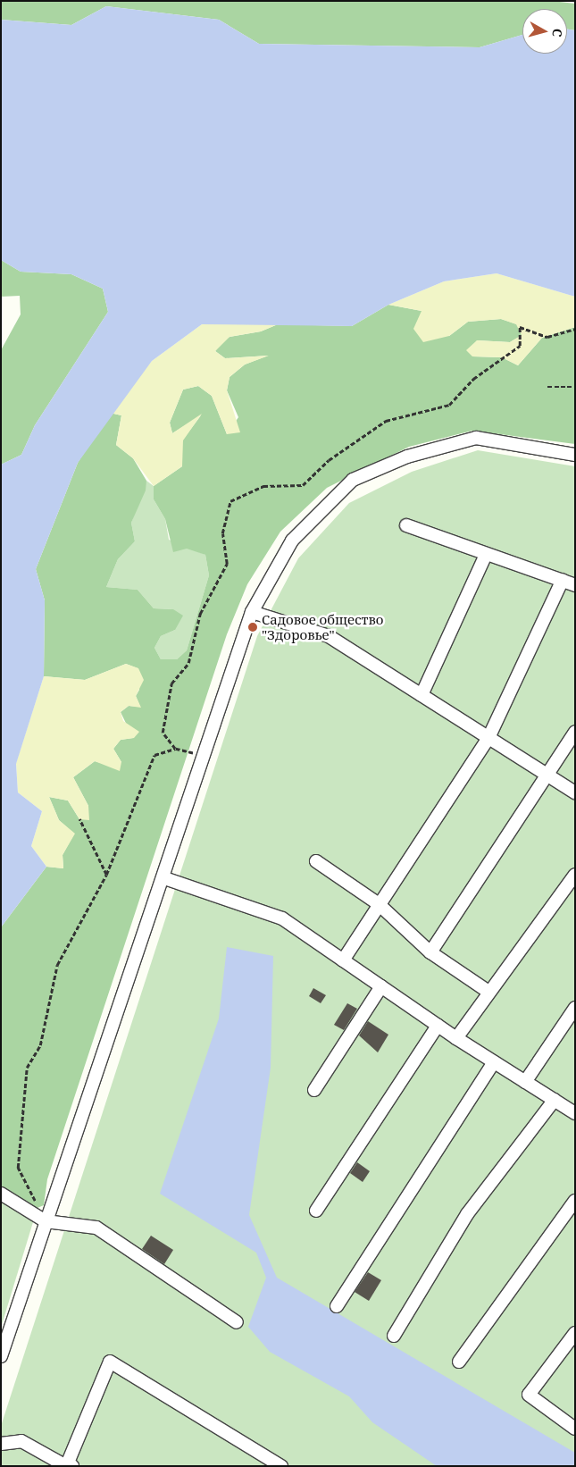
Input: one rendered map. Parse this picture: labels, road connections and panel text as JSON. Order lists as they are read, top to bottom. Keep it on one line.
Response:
{"places":["Садовое общество \"Здоровье\""],"north":"right"}
